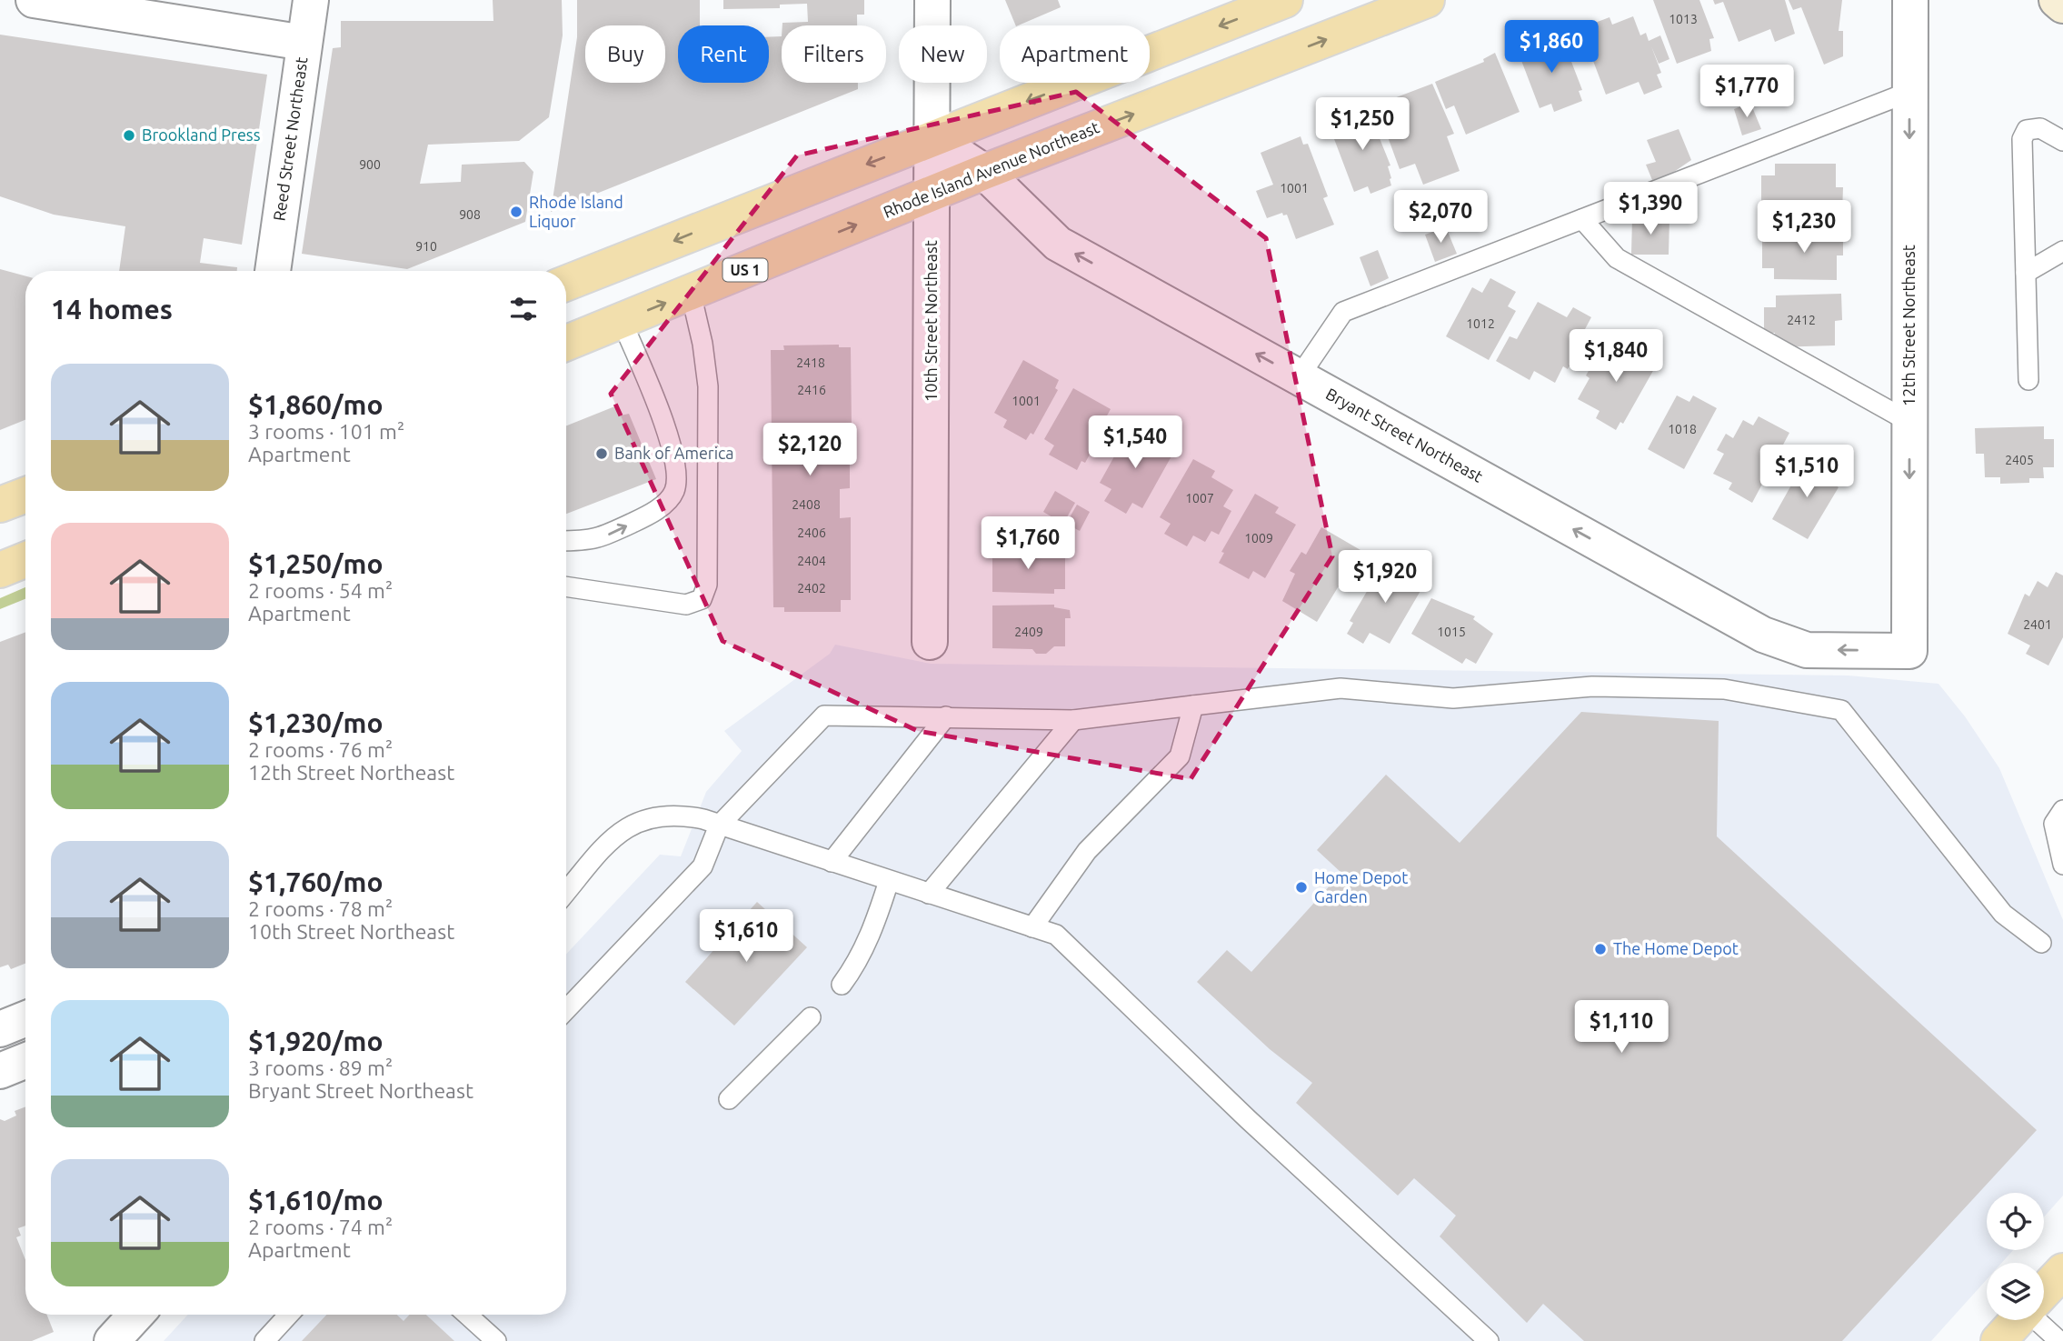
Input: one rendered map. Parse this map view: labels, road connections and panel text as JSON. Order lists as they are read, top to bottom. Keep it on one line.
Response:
{"streets":{"main road":["Rhode Island Avenue Northeast","US 1"],"street":["Reed Street Northeast","10th Street Northeast","12th Street Northeast","Bryant Street Northeast"]},"crossings":[["Rhode Island Avenue Northeast","10th Street Northeast"],["Rhode Island Avenue Northeast","Bryant Street Northeast"],["10th Street Northeast","Bryant Street Northeast"],["12th Street Northeast","Bryant Street Northeast"]],"one_way":["12th Street Northeast","Bryant Street Northeast"],"places":["Brookland Press","Rhode Island Liquor","Bank of America","Home Depot Garden","The Home Depot"],"house_numbers":["1013","900","1001","908","910","2412","1012","2418","2416","1001","1018","2405","1007","2408","2406","1009","2404","2402","2401","2409","1015"],"page":{"price":["$1,860","$1,770","$1,250","$1,390","$2,070","$1,230","$1,840","$1,540","$2,120","$1,510","$1,760","$1,920","$1,610","$1,110"],"chip":["Buy","Rent","Filters","New","Apartment"],"heading":"14 homes","list":[{"name":"$1,860/mo","note":"3 rooms · 101 m² · Apartment"},{"name":"$1,250/mo","note":"2 rooms · 54 m² · Apartment"},{"name":"$1,230/mo","note":"2 rooms · 76 m² · 12th Street Northeast"},{"name":"$1,760/mo","note":"2 rooms · 78 m² · 10th Street Northeast"},{"name":"$1,920/mo","note":"3 rooms · 89 m² · Bryant Street Northeast"},{"name":"$1,610/mo","note":"2 rooms · 74 m² · Apartment"}]}}
